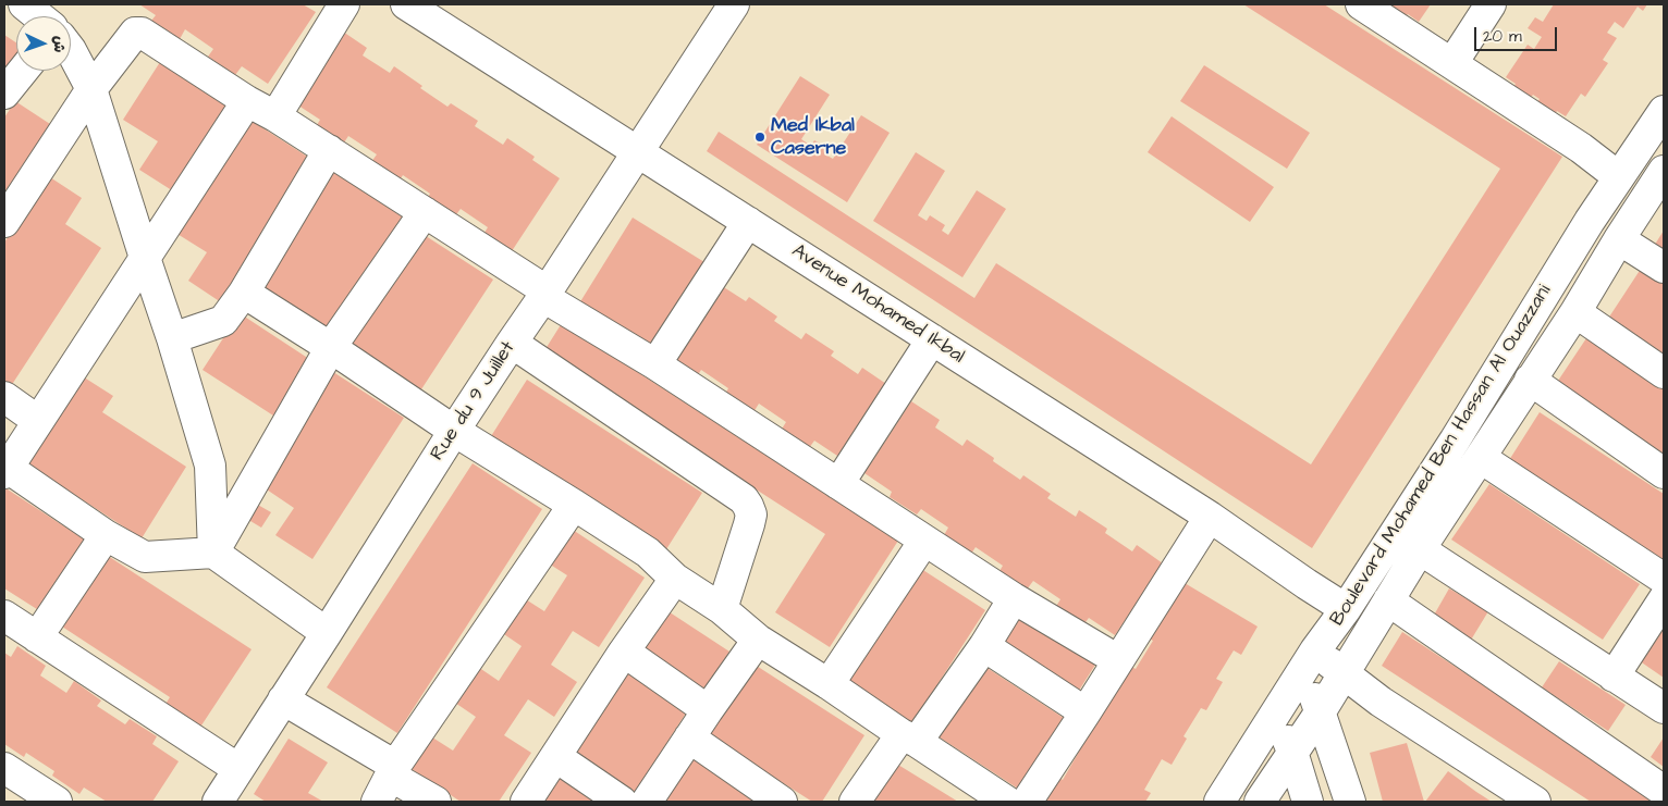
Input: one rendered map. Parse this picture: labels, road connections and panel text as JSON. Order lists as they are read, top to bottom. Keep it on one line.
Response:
{"streets":{"street":["Avenue Mohamed Ikbal","Rue du 9 Juillet","Boulevard Mohamed Ben Hassan Al Ouazzani"]},"crossings":[["Avenue Mohamed Ikbal","Rue du 9 Juillet"],["Avenue Mohamed Ikbal","Boulevard Mohamed Ben Hassan Al Ouazzani"]],"places":["Med Ikbal Caserne"],"scale_bar":"20 m","north":"right"}
